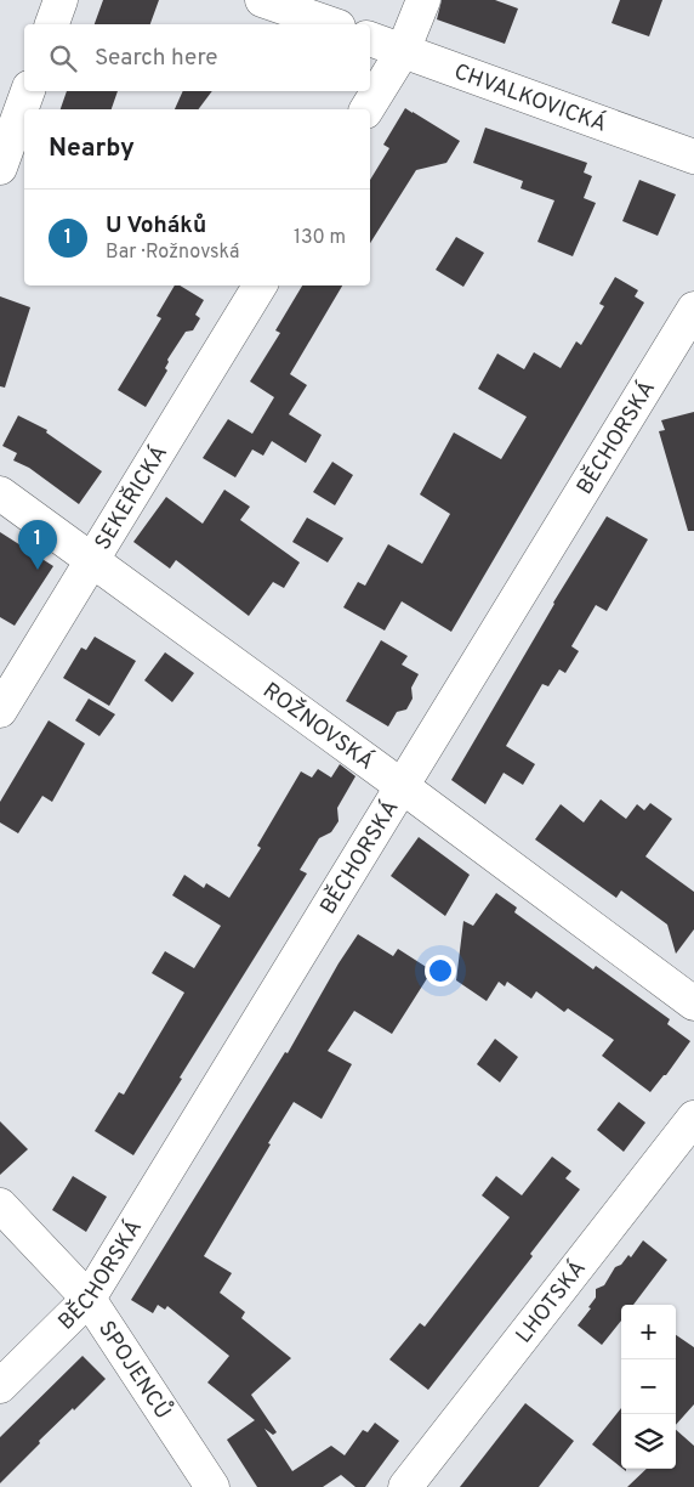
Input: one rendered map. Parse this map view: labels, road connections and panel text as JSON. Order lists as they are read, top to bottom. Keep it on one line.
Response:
{"streets":{"street":["CHVALKOVICKÁ","BĚCHORSKÁ","SEKEŘICKÁ","ROŽNOVSKÁ","LHOTSKÁ","SPOJENCŮ"]},"crossings":[["BĚCHORSKÁ","ROŽNOVSKÁ"],["BĚCHORSKÁ","SPOJENCŮ"],["SEKEŘICKÁ","ROŽNOVSKÁ"]],"page":{"search":"Search here","heading":"Nearby","list":[{"mark":"1","name":"U Voháků","note":"Bar · Rožnovská","value":"130 m"}],"pins":"1","map_buttons":["+","−"]}}
